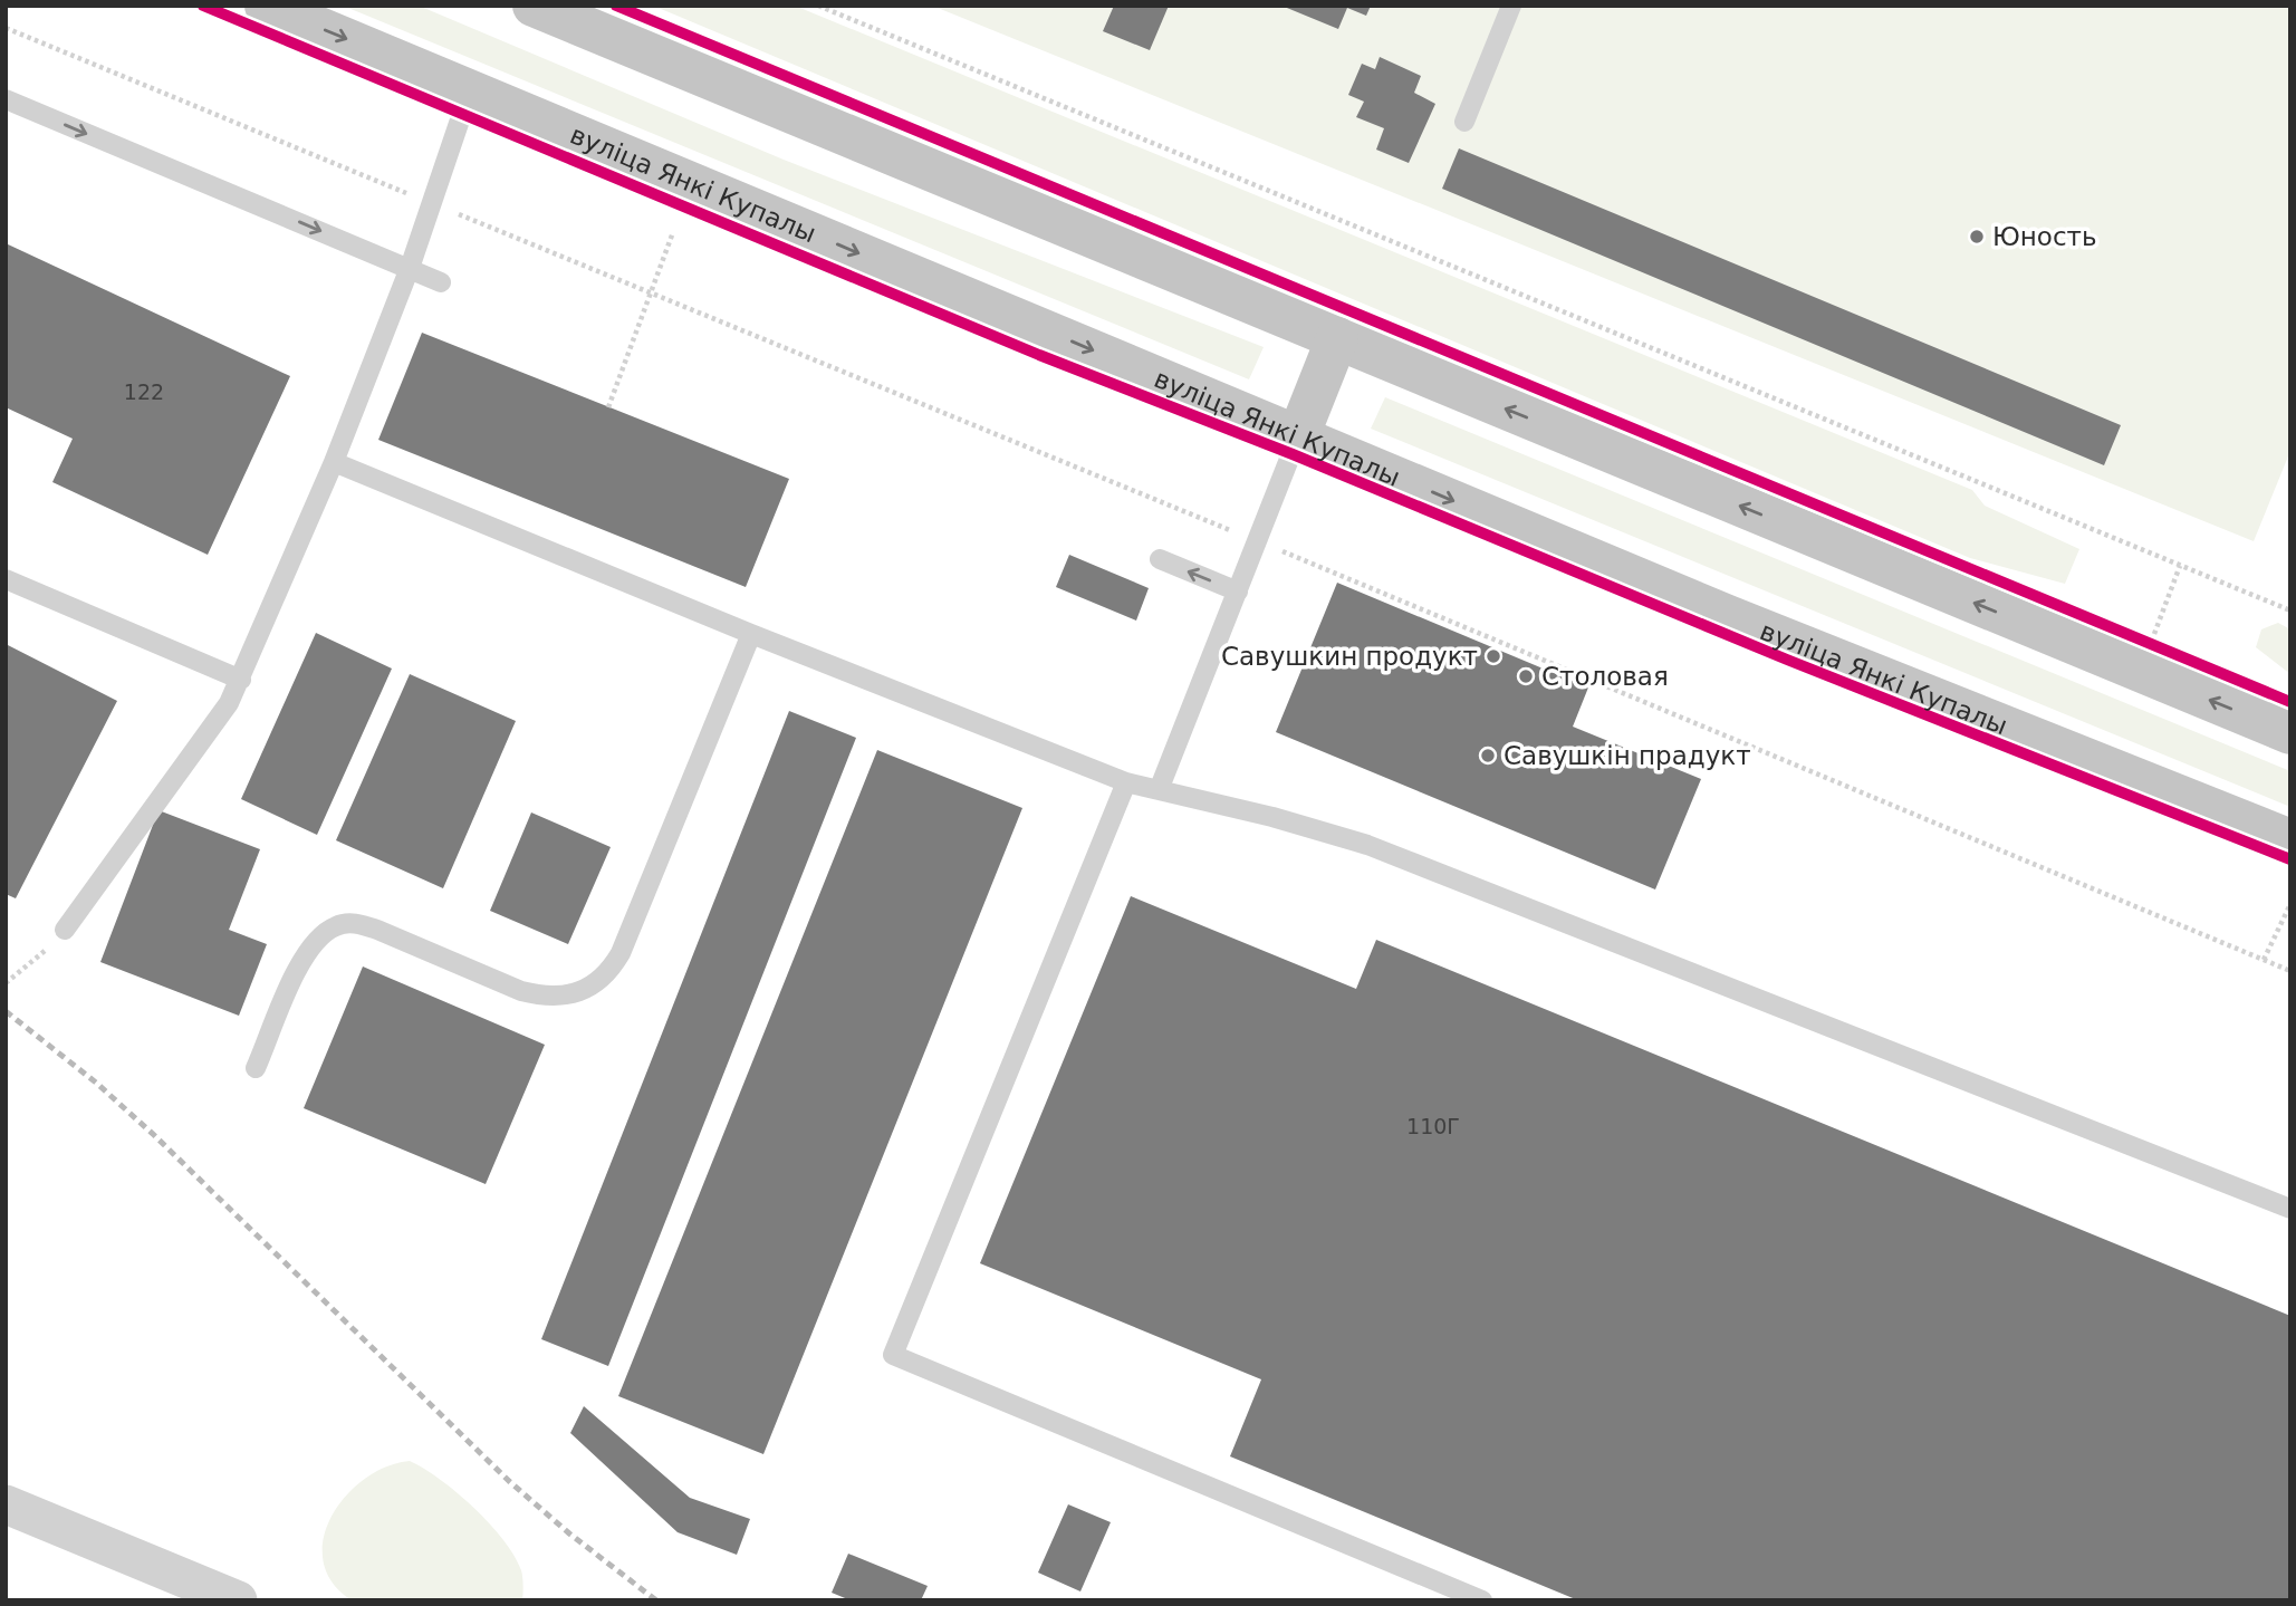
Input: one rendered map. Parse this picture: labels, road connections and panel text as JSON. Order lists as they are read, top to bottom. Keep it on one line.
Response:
{"streets":{"main road":["вуліца Янкі Купалы"]},"places":["Юность","Савушкин продукт","Столовая","Савушкін прадукт"],"house_numbers":["122","110Г"]}
